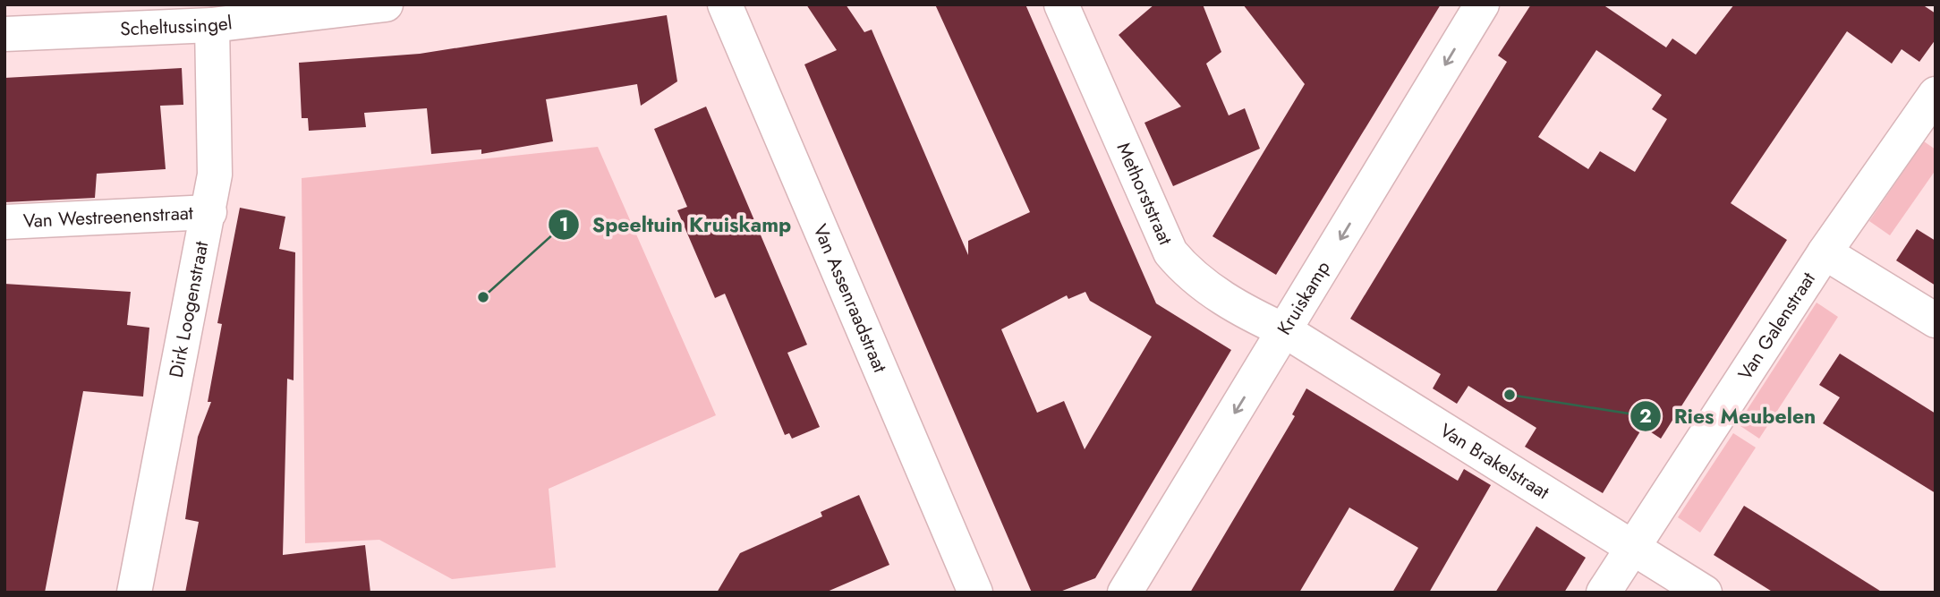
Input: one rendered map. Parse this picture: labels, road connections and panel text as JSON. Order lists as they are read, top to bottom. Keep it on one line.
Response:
{"streets":{"street":["Scheltussingel","Methorststraat","Van Westreenenstraat","Van Assenraadstraat","Kruiskamp","Dirk Loogenstraat","Van Galenstraat","Van Brakelstraat"]},"crossings":[["Scheltussingel","Dirk Loogenstraat"],["Methorststraat","Kruiskamp"],["Methorststraat","Van Brakelstraat"],["Van Westreenenstraat","Dirk Loogenstraat"],["Kruiskamp","Van Brakelstraat"],["Van Galenstraat","Van Brakelstraat"]],"one_way":["Kruiskamp"],"places":["Speeltuin Kruiskamp","Ries Meubelen"]}
